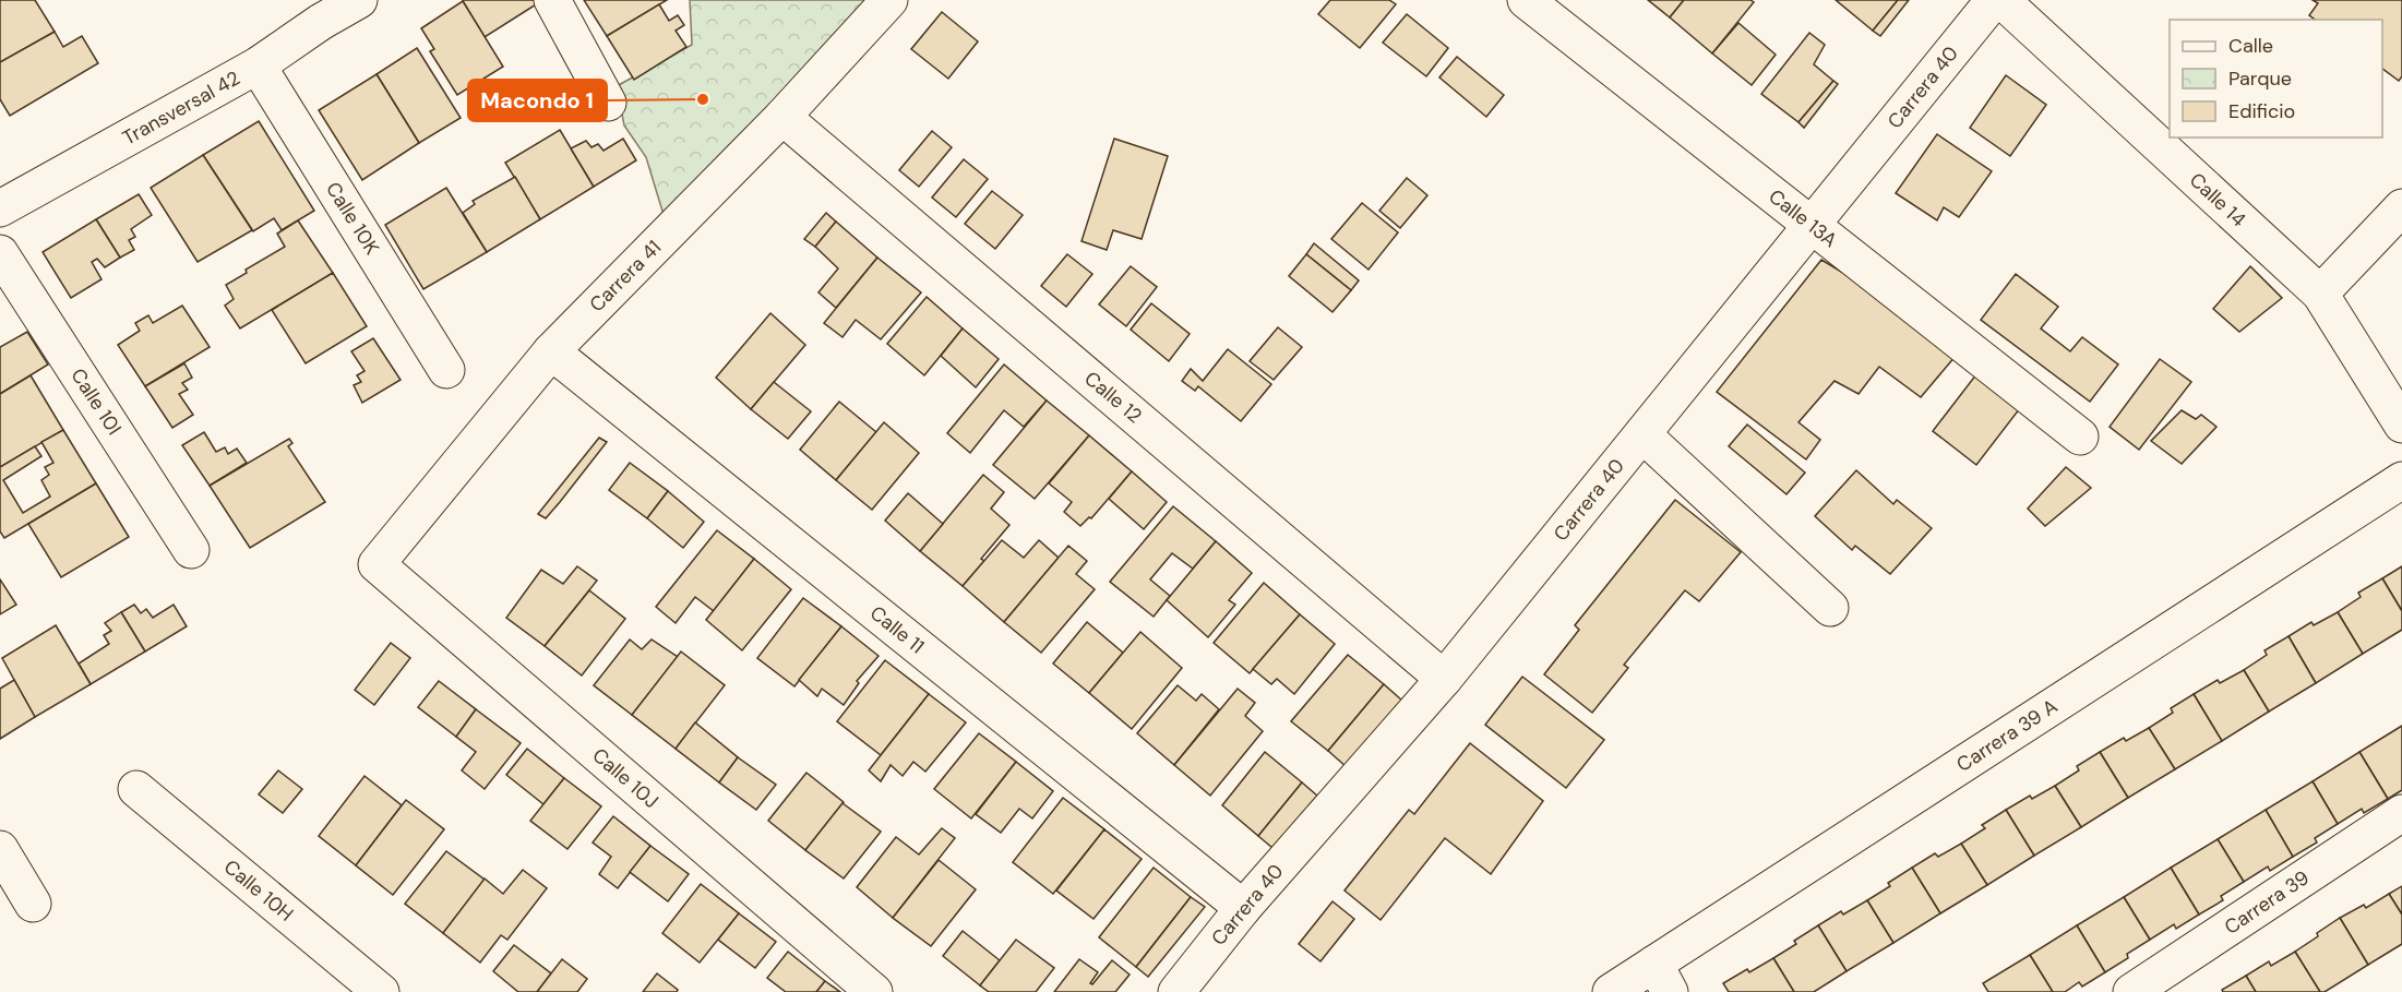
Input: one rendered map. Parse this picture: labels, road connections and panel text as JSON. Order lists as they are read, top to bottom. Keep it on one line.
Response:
{"streets":{"street":["Carrera 40","Transversal 42","Calle 14","Calle 10K","Calle 13A","Carrera 41","Calle 12","Calle 10I","Calle 11","Carrera 39 A","Calle 10J","Calle 10H","Carrera 39"]},"crossings":[["Carrera 40","Calle 13A"],["Carrera 40","Calle 12"],["Carrera 40","Calle 11"],["Transversal 42","Calle 10K"],["Carrera 41","Calle 12"],["Carrera 41","Calle 11"],["Carrera 41","Calle 10J"]],"places":["Macondo 1"],"legend":["Calle","Parque","Edificio"]}
